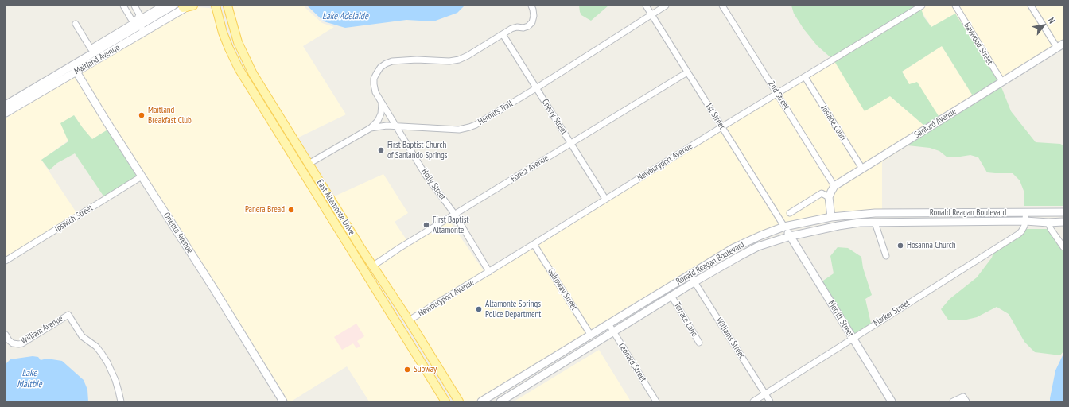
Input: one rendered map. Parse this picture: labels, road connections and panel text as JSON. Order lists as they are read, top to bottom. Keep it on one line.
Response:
{"streets":{"main road":["Maitland Avenue","Sanford Avenue","East Altamonte Drive","Ronald Reagan Boulevard","Orienta Avenue","Merritt Street"],"street":["Baywood Street","2nd Street","Hermits Trail","1st Street","Cherry Street","Josiane Court","Newburyport Avenue","Forest Avenue","Holly Street","Ipswich Street","Galloway Street","Marker Street","Terrace Lane","William Avenue","Williams Street","Leonard Street"]},"crossings":[["Baywood Street","Sanford Avenue"],["Maitland Avenue","Orienta Avenue"],["2nd Street","Sanford Avenue"],["2nd Street","Newburyport Avenue"],["Hermits Trail","1st Street"],["Hermits Trail","Cherry Street"],["Hermits Trail","Holly Street"],["Hermits Trail","East Altamonte Drive"],["1st Street","Newburyport Avenue"],["1st Street","Forest Avenue"],["1st Street","Ronald Reagan Boulevard"],["1st Street","Merritt Street"],["Cherry Street","Newburyport Avenue"],["Cherry Street","Forest Avenue"],["Cherry Street","Holly Street"],["Josiane Court","Sanford Avenue"],["Josiane Court","Newburyport Avenue"],["Newburyport Avenue","Holly Street"],["Newburyport Avenue","East Altamonte Drive"],["Newburyport Avenue","Galloway Street"],["Forest Avenue","Holly Street"],["Forest Avenue","East Altamonte Drive"],["Ronald Reagan Boulevard","Galloway Street"],["Ronald Reagan Boulevard","Marker Street"],["Ronald Reagan Boulevard","Merritt Street"],["Ronald Reagan Boulevard","Terrace Lane"],["Ronald Reagan Boulevard","Williams Street"],["Ronald Reagan Boulevard","Leonard Street"],["Ipswich Street","Orienta Avenue"],["Marker Street","Merritt Street"],["Marker Street","Williams Street"]],"water":["Lake Adelaide","Lake Maltbie"],"places":["Maitland Breakfast Club","First Baptist Church of Sanlando Springs","Panera Bread","First Baptist Altamonte","Hosanna Church","Altamonte Springs Police Department","Subway"],"north":"top right"}
